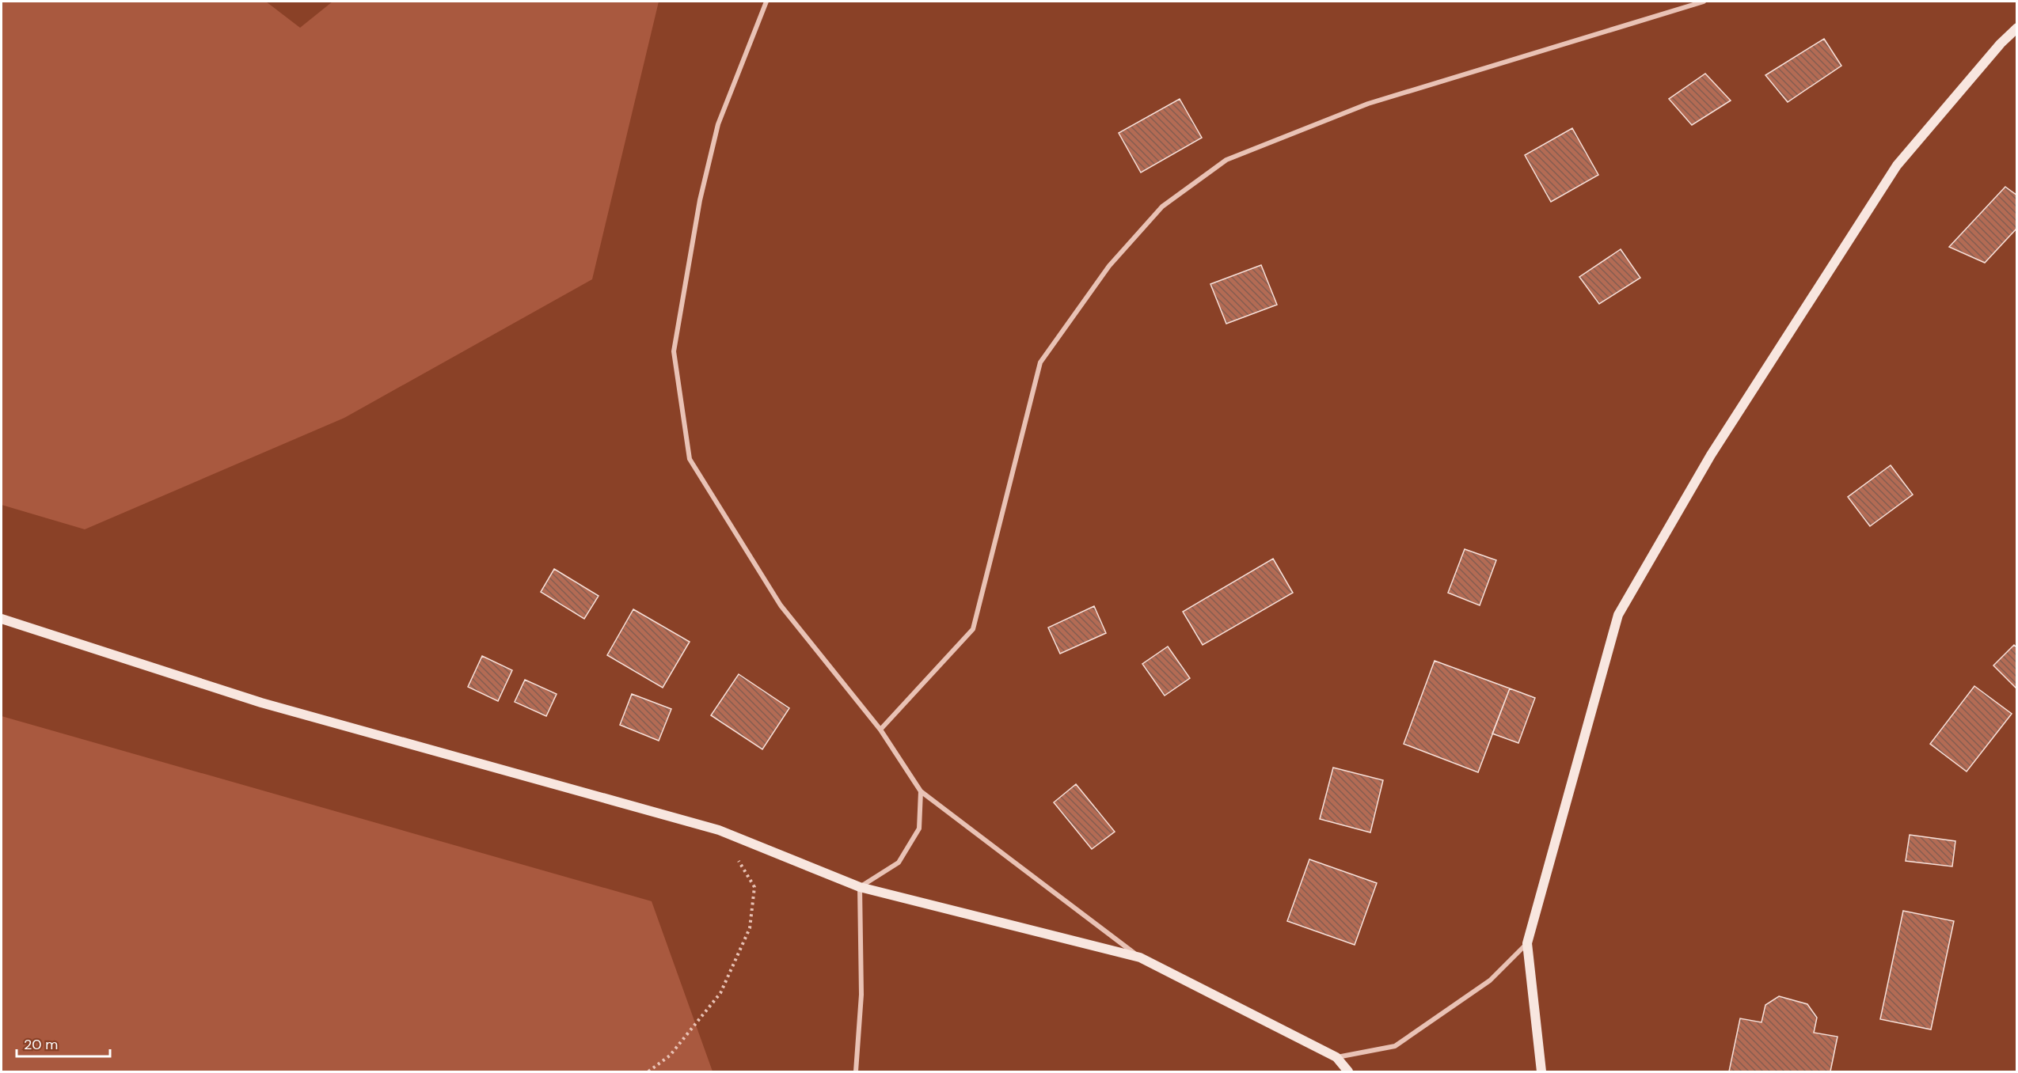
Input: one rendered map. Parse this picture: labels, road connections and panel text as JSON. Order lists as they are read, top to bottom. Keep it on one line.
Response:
{"scale_bar":"20 m"}
